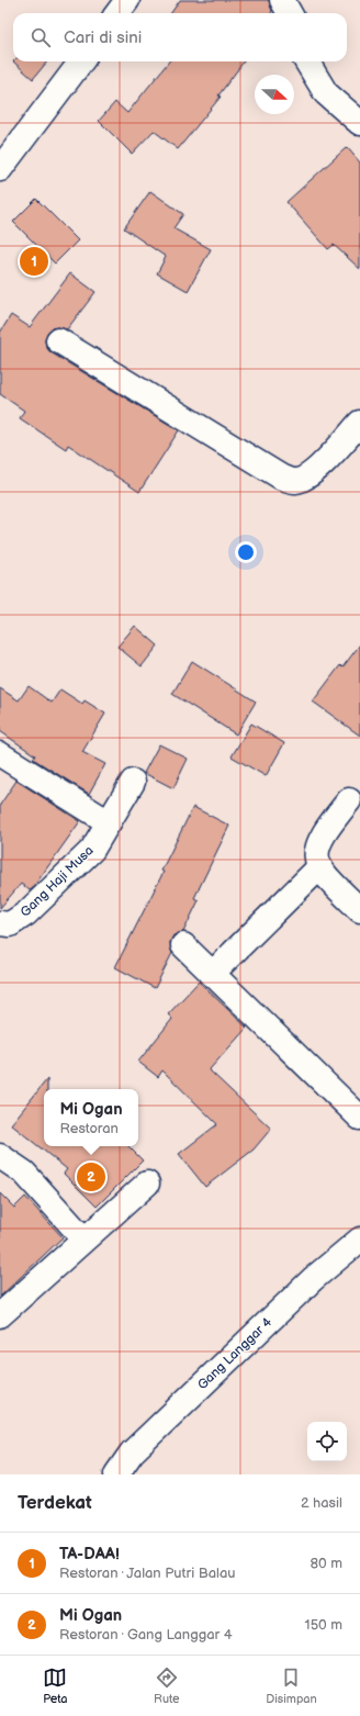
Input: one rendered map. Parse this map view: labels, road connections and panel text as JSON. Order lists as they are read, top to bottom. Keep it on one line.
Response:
{"streets":{"street":["Gang Haji Musa","Gang Langgar 4"]},"north":"right","page":{"search":"Cari di sini","pins":["1","2"],"popup":["Mi Ogan","Restoran"],"heading":["Terdekat","2 hasil"],"list":[{"mark":"1","name":"TA-DAA!","note":"Restoran · Jalan Putri Balau","value":"80 m"},{"mark":"2","name":"Mi Ogan","note":"Restoran · Gang Langgar 4","value":"150 m"}],"nav":["Peta","Rute","Disimpan"]}}
